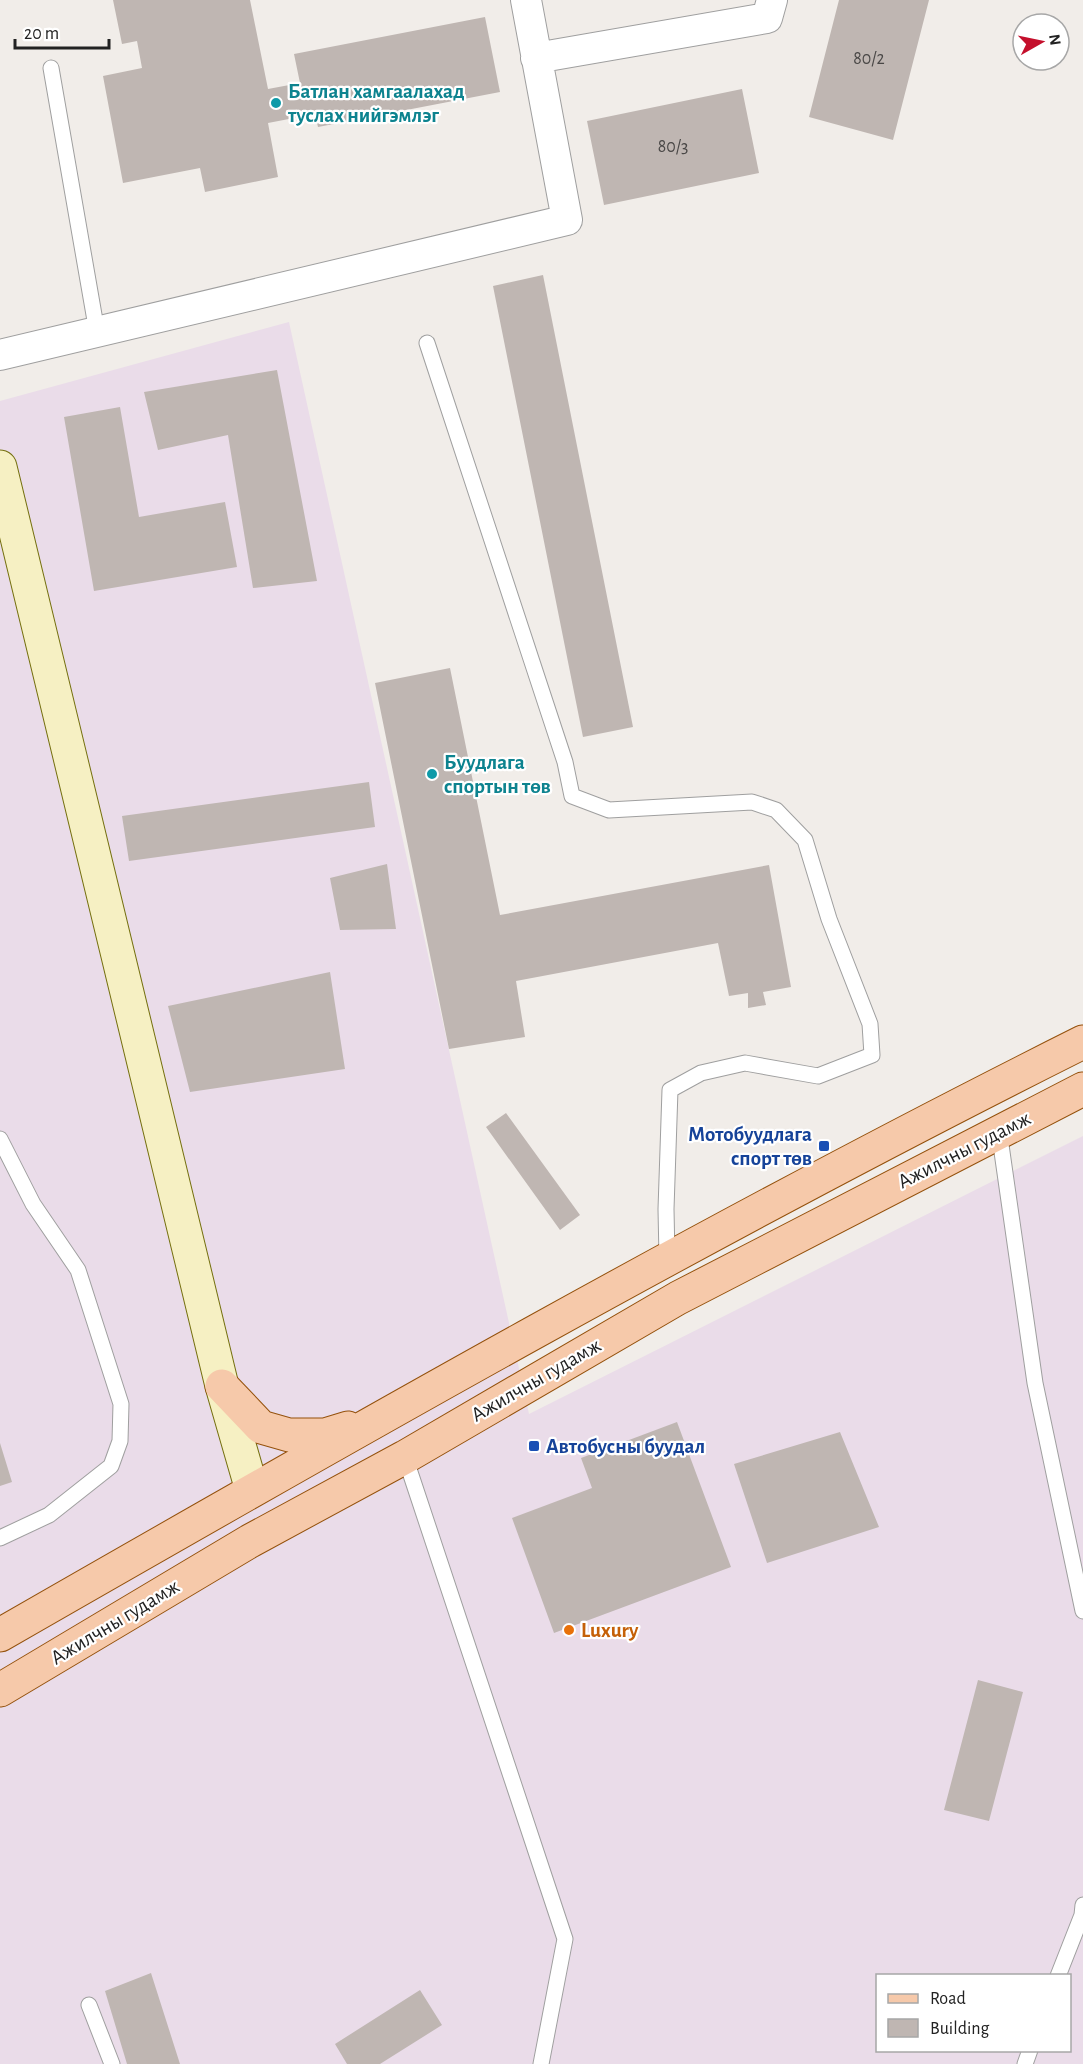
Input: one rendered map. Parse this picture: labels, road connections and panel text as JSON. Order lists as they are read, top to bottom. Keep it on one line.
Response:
{"streets":{"main road":["Ажилчны гудамж"]},"places":{"other":["Батлан хамгаалахад туслах нийгэмлэг","Буудлага спортын төв","Luxury"],"transit":["Мотобуудлага спорт төв","Автобусны буудал"]},"house_numbers":["80/2","80/3"],"legend":["Road","Building"],"scale_bar":"20 m","north":"right"}
